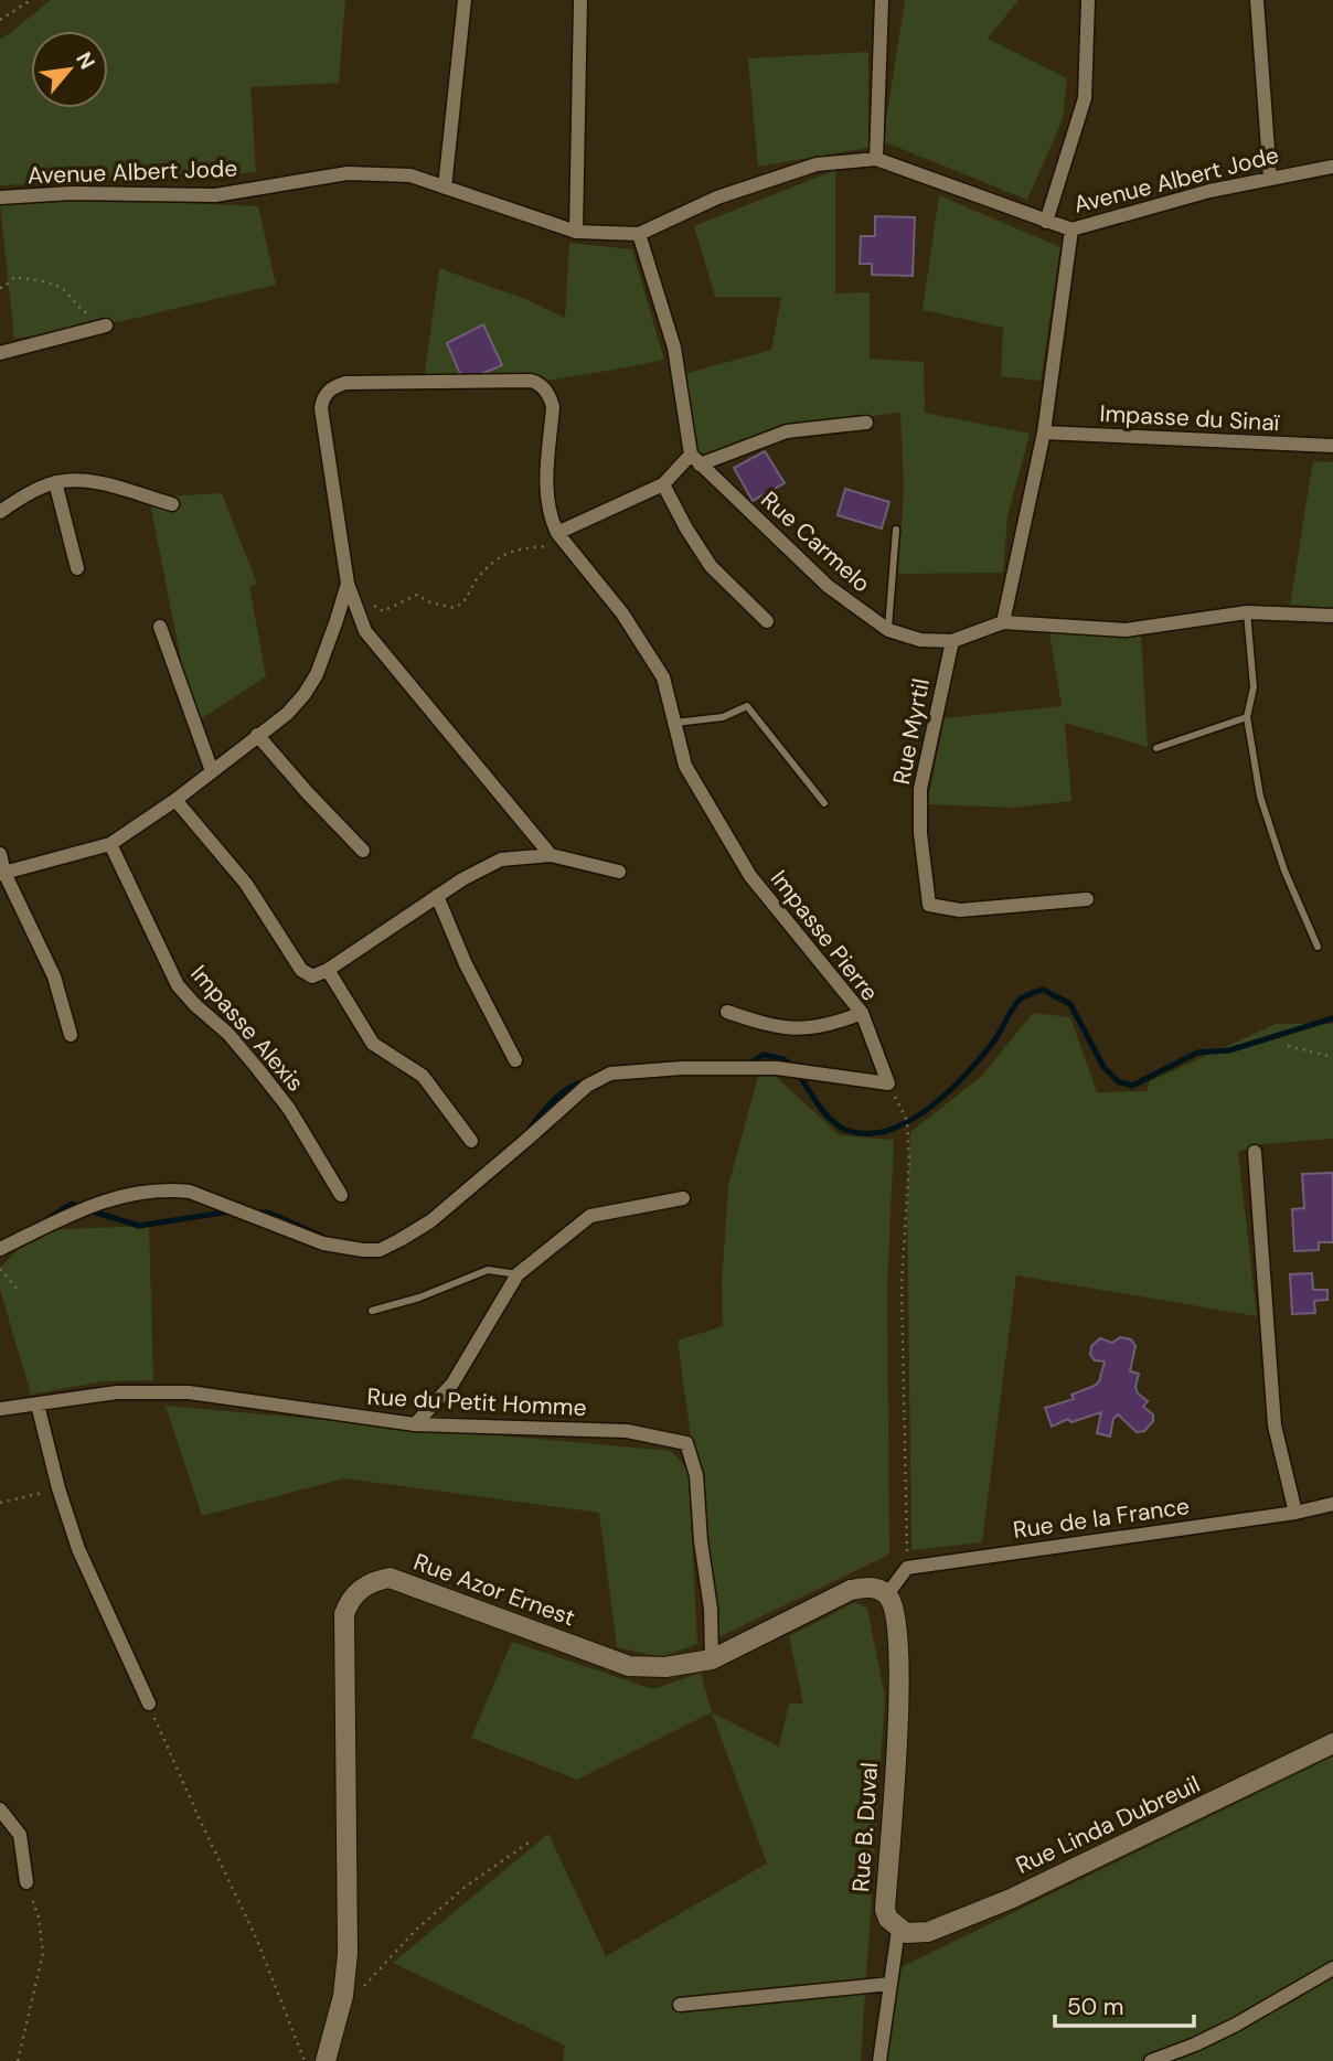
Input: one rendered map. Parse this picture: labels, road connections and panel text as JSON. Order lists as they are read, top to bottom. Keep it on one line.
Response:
{"streets":{"street":["Avenue Albert Jode","Impasse du Sinaï","Rue Carmelo","Rue Myrtil","Impasse Pierre","Impasse Alexis","Rue du Petit Homme","Rue de la France","Rue Azor Ernest","Rue Linda Dubreuil","Rue B. Duval"]},"crossings":[["Rue Carmelo","Rue Myrtil"],["Rue du Petit Homme","Rue Azor Ernest"],["Rue Azor Ernest","Rue B. Duval"],["Rue Linda Dubreuil","Rue B. Duval"]],"scale_bar":"50 m","north":"top right"}
